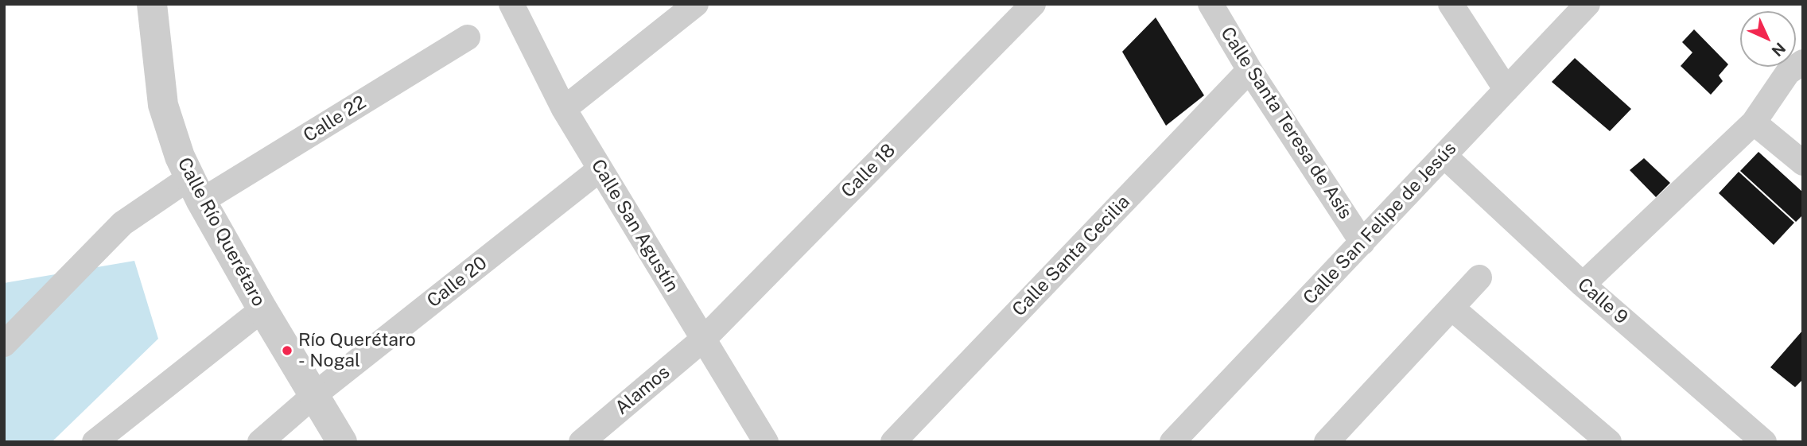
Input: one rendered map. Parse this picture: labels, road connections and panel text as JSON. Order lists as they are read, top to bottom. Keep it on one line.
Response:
{"streets":{"street":["Calle 22","Calle Santa Teresa de Asís","Calle 18","Calle San Felipe de Jesús","Calle San Agustín","Calle Río Querétaro","Calle Santa Cecilia","Calle 20","Calle 9","Alamos"]},"crossings":[["Calle 22","Calle Río Querétaro"],["Calle Santa Teresa de Asís","Calle San Felipe de Jesús"],["Calle Santa Teresa de Asís","Calle Santa Cecilia"],["Calle 18","Calle San Agustín"],["Calle 18","Alamos"],["Calle San Felipe de Jesús","Calle 9"],["Calle San Agustín","Calle 20"],["Calle San Agustín","Alamos"],["Calle Río Querétaro","Calle 20"]],"places":["Río Querétaro - Nogal"],"north":"bottom right"}
